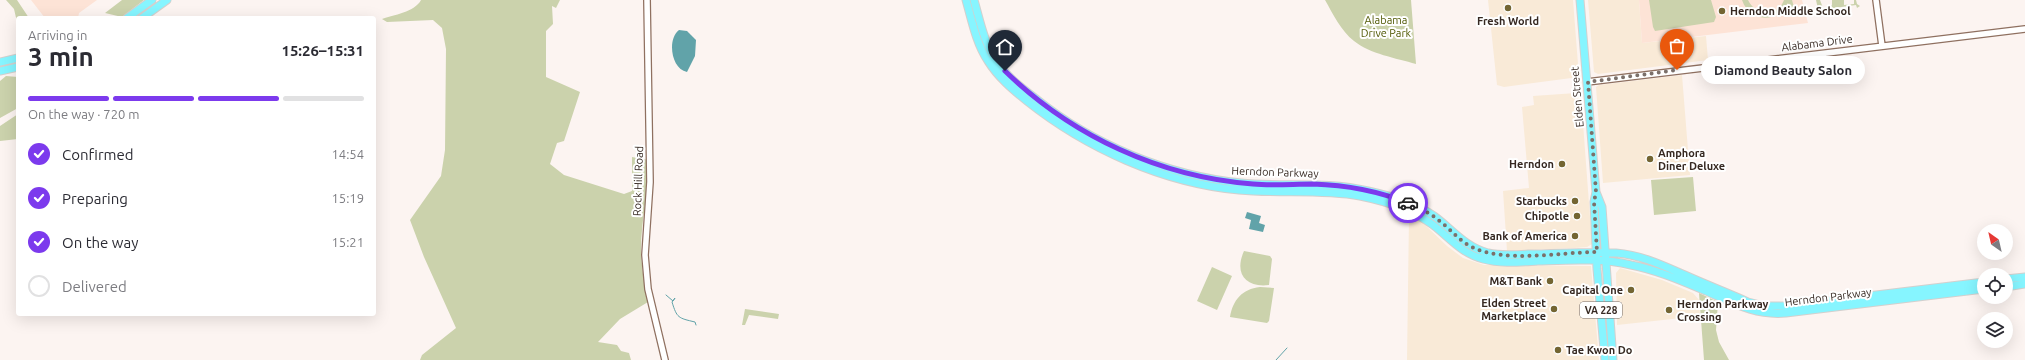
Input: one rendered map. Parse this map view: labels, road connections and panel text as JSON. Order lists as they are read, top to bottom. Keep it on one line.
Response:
{"streets":{"main road":["Elden Street","Herndon Parkway","VA 228"],"street":["Alabama Drive","Rock Hill Road"]},"crossings":[["Alabama Drive","Elden Street"],["Elden Street","Herndon Parkway"]],"parks":["Alabama Drive Park"],"places":["Fresh World","Herndon Middle School","Diamond Beauty Salon","Amphora Diner Deluxe","Herndon","Starbucks","Chipotle","Bank of America","M&T Bank","Capital One","Elden Street Marketplace","Herndon Parkway Crossing","Tae Kwon Do"],"north":"top left","page":{"heading":["3 min","Arriving in","15:26–15:31"],"bubble":"Diamond Beauty Salon","bar":"On the way · 720 m","list":[["Confirmed","14:54"],["Preparing","15:19"],["On the way","15:21"],"Delivered"]}}
